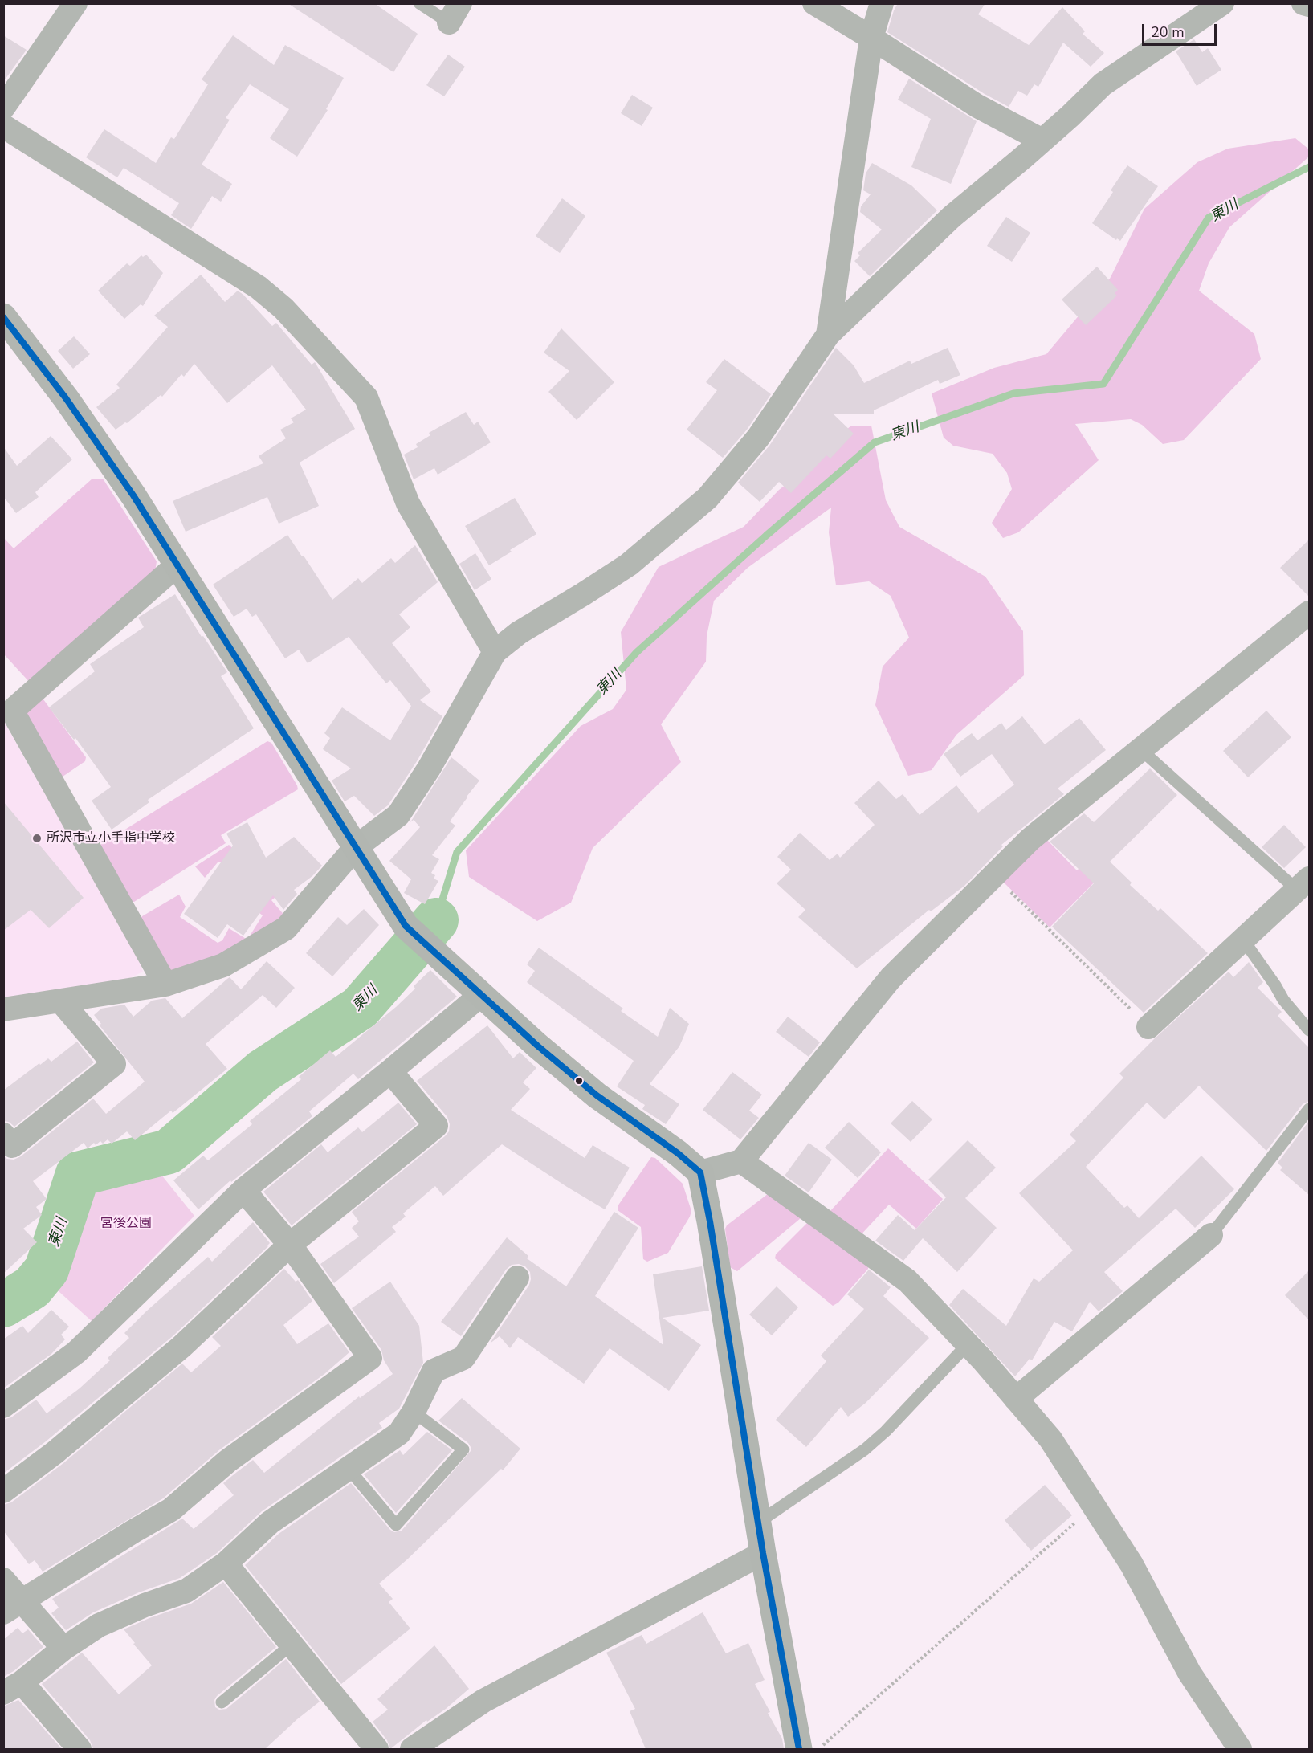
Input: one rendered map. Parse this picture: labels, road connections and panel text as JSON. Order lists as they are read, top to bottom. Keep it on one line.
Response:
{"water":["東川"],"parks":["宮後公園"],"places":["所沢市立小手指中学校"],"scale_bar":"20 m"}
